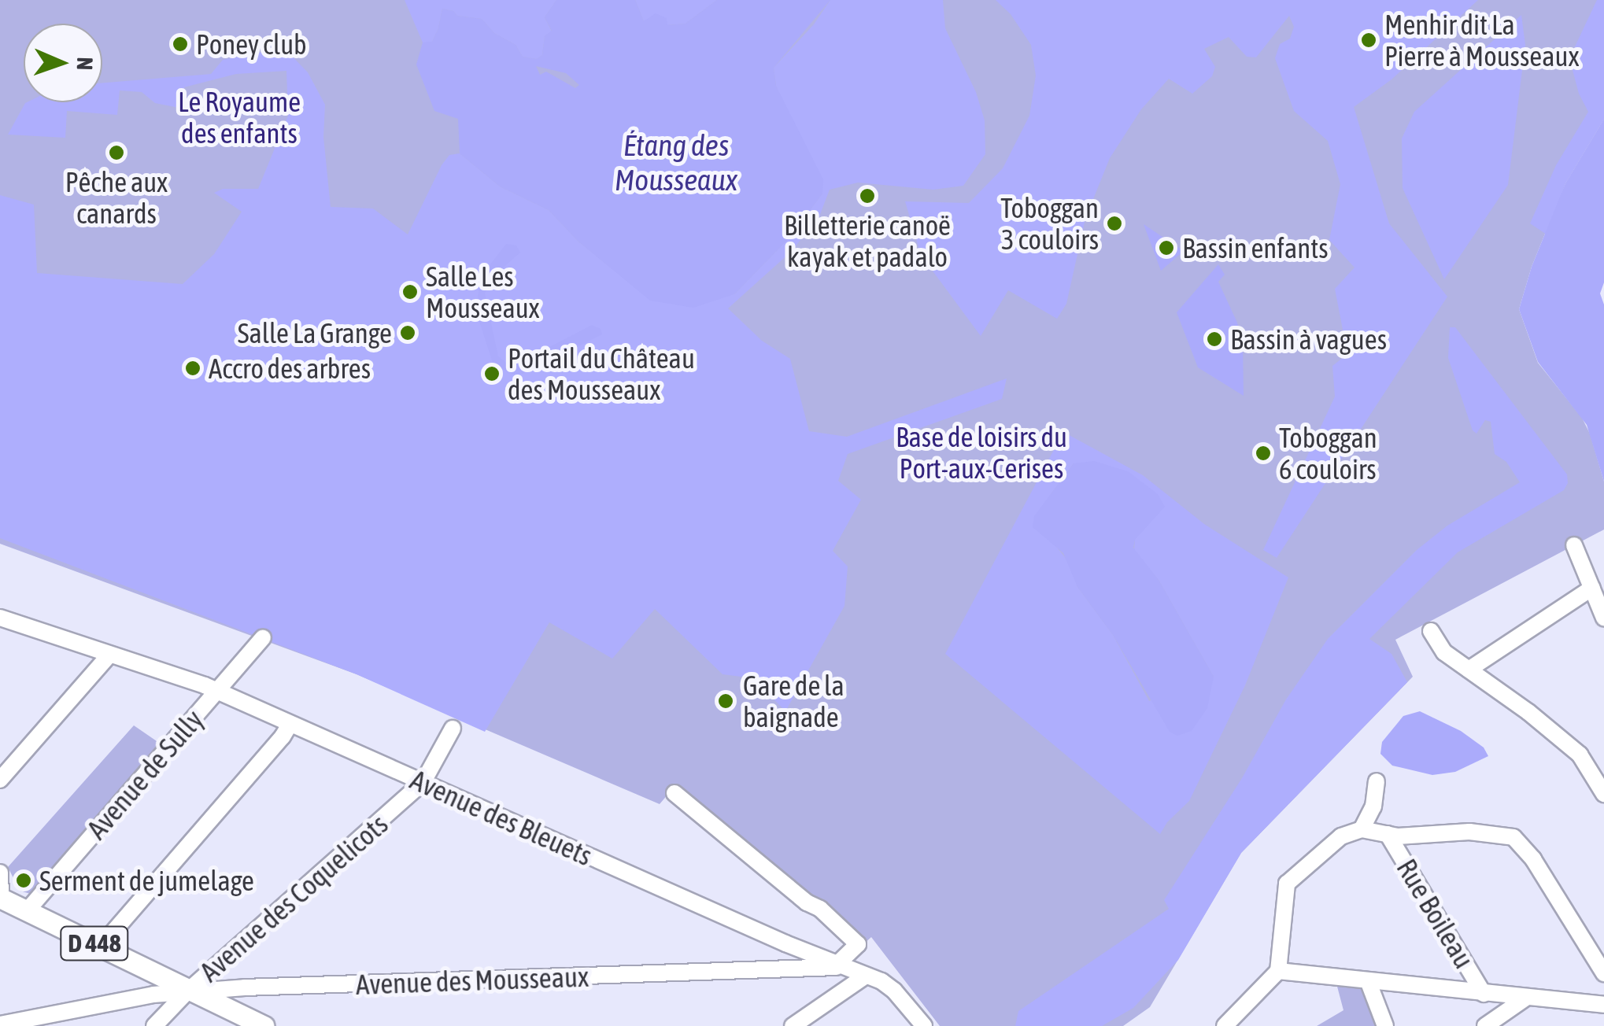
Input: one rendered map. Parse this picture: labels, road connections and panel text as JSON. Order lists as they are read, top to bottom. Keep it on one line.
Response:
{"streets":{"main road":["D 448"],"street":["Avenue de Sully","Avenue des Bleuets","Avenue des Coquelicots","Rue Boileau","Avenue des Mousseaux"]},"crossings":[["Avenue de Sully","Avenue des Bleuets"],["Avenue de Sully","D 448"],["Avenue des Bleuets","Avenue des Coquelicots"],["Avenue des Bleuets","Avenue des Mousseaux"],["Avenue des Coquelicots","D 448"],["Avenue des Coquelicots","Avenue des Mousseaux"],["D 448","Avenue des Mousseaux"]],"water":["Étang des Mousseaux"],"parks":["Le Royaume des enfants","Base de loisirs du Port-aux-Cerises"],"places":["Menhir dit La Pierre à Mousseaux","Poney club","Pêche aux canards","Billetterie canoë kayak et padalo","Toboggan 3 couloirs","Bassin enfants","Salle Les Mousseaux","Salle La Grange","Bassin à vagues","Accro des arbres","Portail du Château des Mousseaux","Toboggan 6 couloirs","Gare de la baignade","Serment de jumelage"],"north":"right"}
